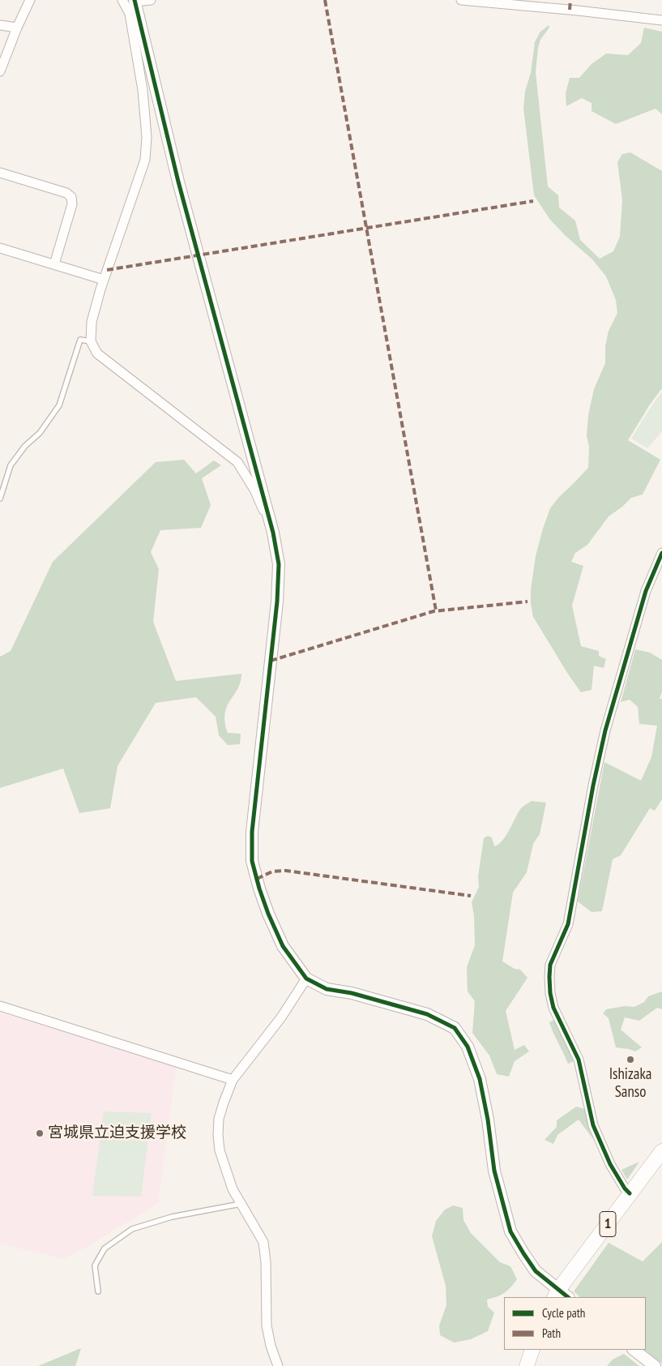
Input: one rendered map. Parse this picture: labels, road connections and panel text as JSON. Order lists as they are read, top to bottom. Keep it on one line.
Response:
{"streets":{"main road":["1"]},"places":["Ishizaka Sanso","宮城県立迫支援学校"],"legend":["Cycle path","Path"]}
